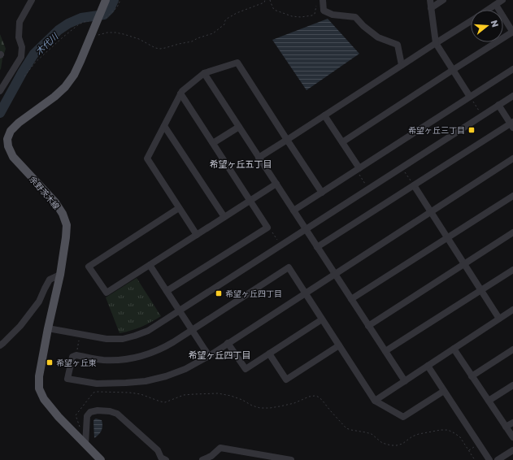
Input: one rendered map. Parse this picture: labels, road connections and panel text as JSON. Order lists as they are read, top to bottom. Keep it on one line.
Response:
{"streets":{"main road":["余野茨木線"]},"districts":["希望ヶ丘五丁目","希望ヶ丘四丁目"],"water":["木代川"],"places":{"transit":["希望ヶ丘三丁目","希望ヶ丘四丁目","希望ヶ丘東"]},"north":"right"}
